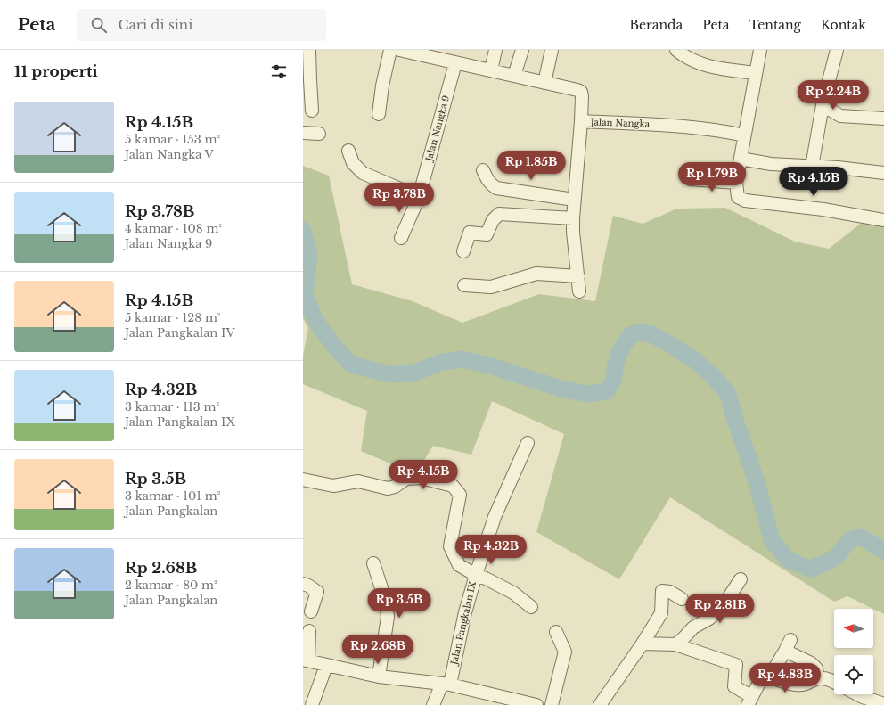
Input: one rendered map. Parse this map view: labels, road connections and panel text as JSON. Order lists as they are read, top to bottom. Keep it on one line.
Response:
{"streets":{"street":["Jalan Nangka","Jalan Nangka 9","Jalan Pangkalan IX"]},"crossings":[["Jalan Nangka","Jalan Nangka 9"]],"north":"left","page":{"header":"Peta","search":"Cari di sini","nav":["Beranda","Peta","Tentang","Kontak"],"heading":"11 properti","price":["Rp 2.24B","Rp 1.85B","Rp 1.79B","Rp 4.15B","Rp 3.78B","Rp 4.15B","Rp 4.32B","Rp 3.5B","Rp 2.81B","Rp 2.68B","Rp 4.83B"],"list":[{"name":"Rp 4.15B","note":"5 kamar · 153 m² · Jalan Nangka V"},{"name":"Rp 3.78B","note":"4 kamar · 108 m² · Jalan Nangka 9"},{"name":"Rp 4.15B","note":"5 kamar · 128 m² · Jalan Pangkalan IV"},{"name":"Rp 4.32B","note":"3 kamar · 113 m² · Jalan Pangkalan IX"},{"name":"Rp 3.5B","note":"3 kamar · 101 m² · Jalan Pangkalan"},{"name":"Rp 2.68B","note":"2 kamar · 80 m² · Jalan Pangkalan"}]}}
